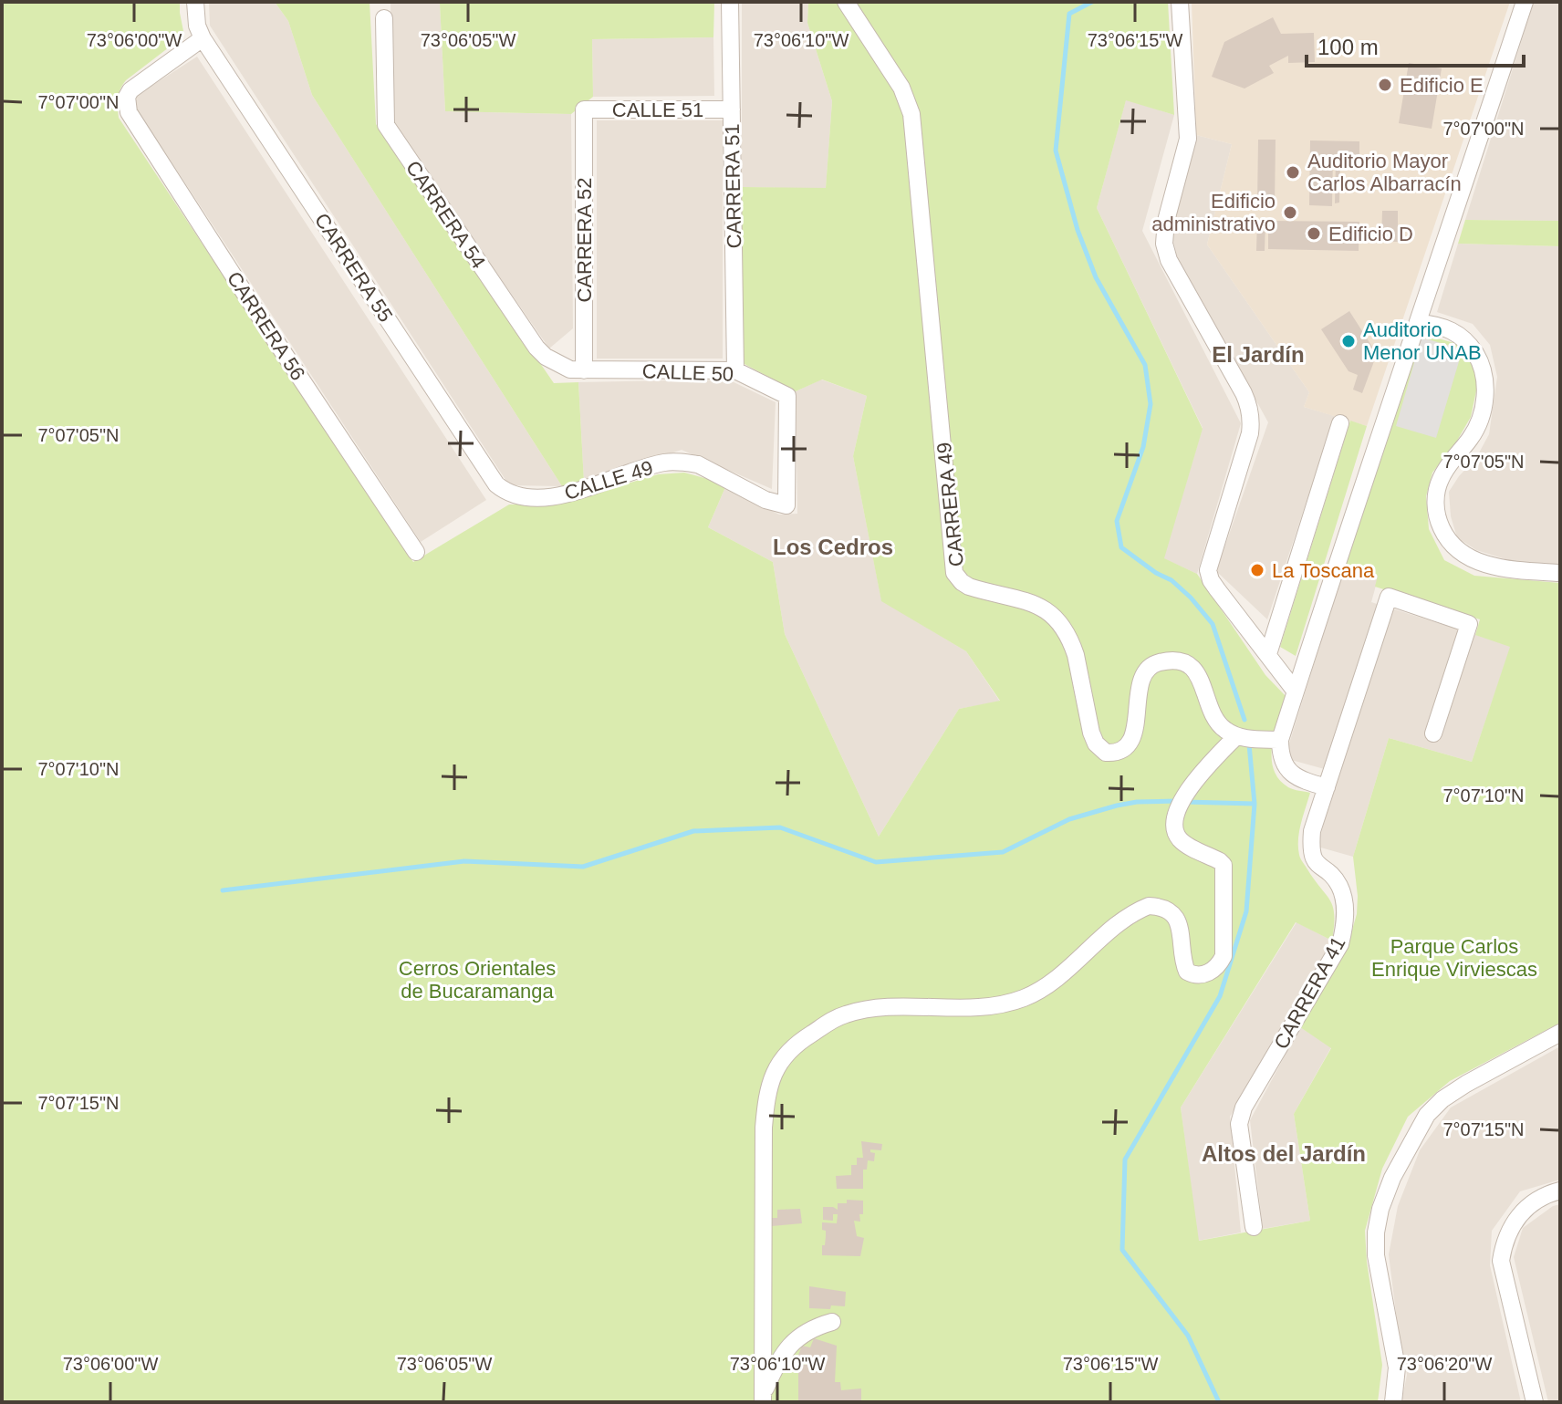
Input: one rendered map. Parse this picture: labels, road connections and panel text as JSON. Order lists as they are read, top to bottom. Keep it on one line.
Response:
{"streets":{"street":["CALLE 51","CARRERA 51","CARRERA 54","CARRERA 52","CARRERA 55","CARRERA 56","CALLE 50","CALLE 49","CARRERA 49","CARRERA 41"]},"crossings":[["CALLE 51","CARRERA 51"],["CALLE 51","CARRERA 52"],["CARRERA 51","CALLE 50"],["CARRERA 54","CARRERA 52"],["CARRERA 54","CALLE 50"],["CARRERA 52","CALLE 50"],["CARRERA 55","CARRERA 56"],["CARRERA 55","CALLE 49"],["CALLE 50","CALLE 49"]],"districts":["El Jardín","Los Cedros","Altos del Jardín"],"parks":["Parque Carlos Enrique Virviescas","Cerros Orientales de Bucaramanga"],"places":["Edificio E","Auditorio Mayor Carlos Albarracín","Edificio administrativo","Edificio D","Auditorio Menor UNAB","La Toscana"],"scale_bar":"100 m","coordinates":["73°06'00\"W","73°06'05\"W","73°06'10\"W","73°06'15\"W","7°07'00\"N","7°07'05\"N","7°07'10\"N","7°07'15\"N","73°06'20\"W"]}
